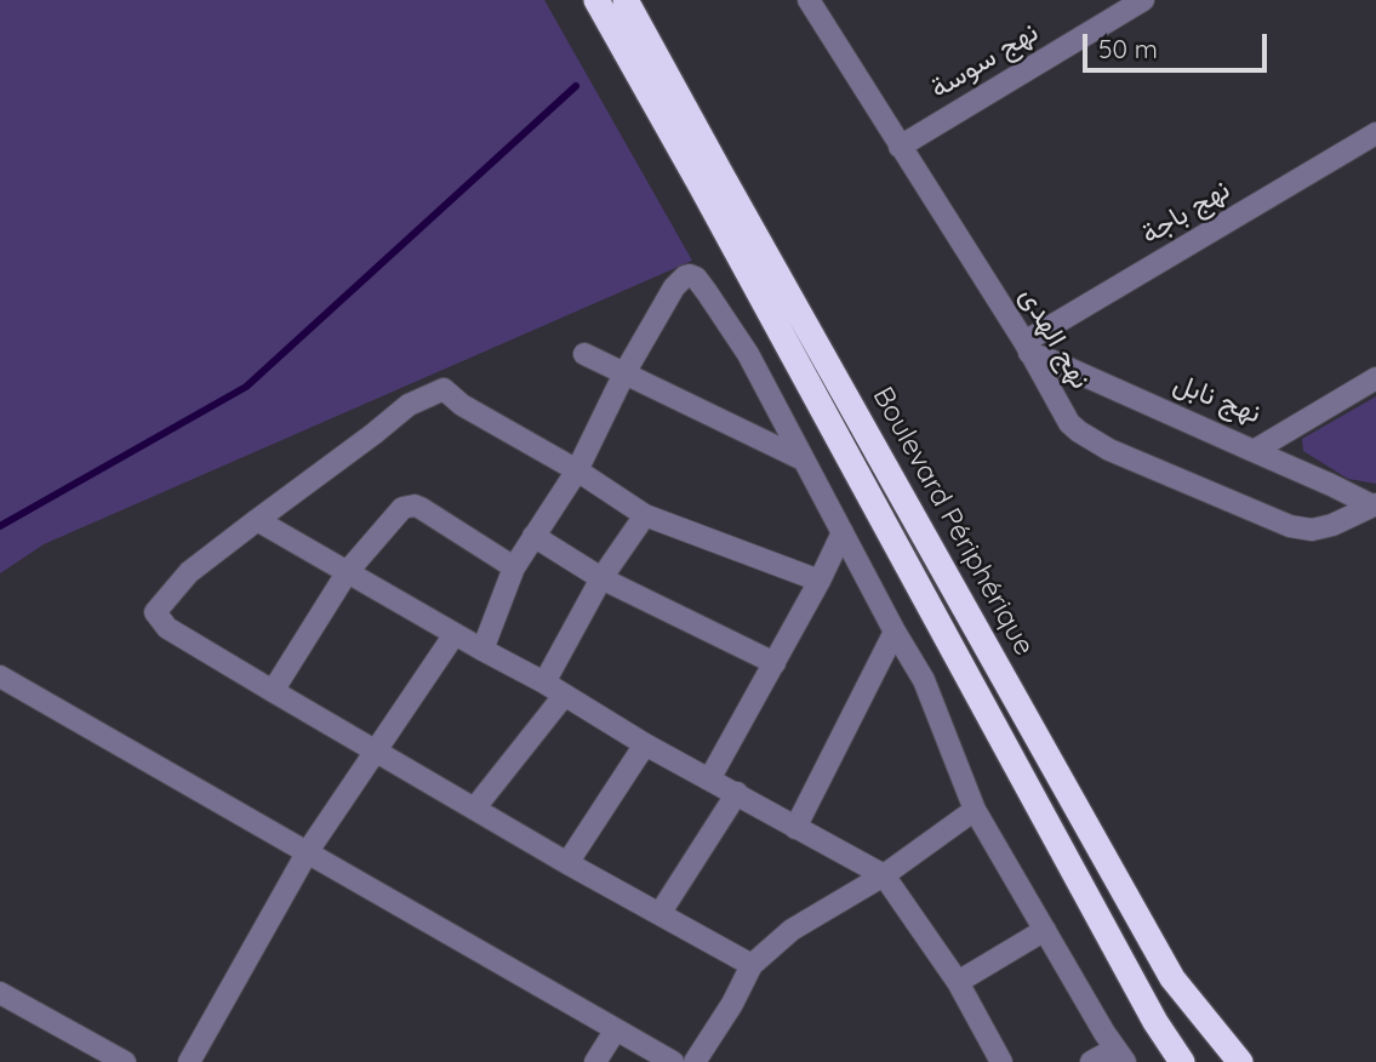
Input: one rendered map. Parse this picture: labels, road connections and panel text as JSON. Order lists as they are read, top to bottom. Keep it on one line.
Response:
{"streets":{"highway":["Boulevard Périphérique"],"street":["نهج سوسة","نهج باجة","نهج الهدى","نهج نابل"]},"crossings":[["نهج سوسة","نهج الهدى"],["نهج باجة","نهج الهدى"],["نهج باجة","نهج نابل"],["نهج الهدى","نهج نابل"]],"scale_bar":"50 m"}
